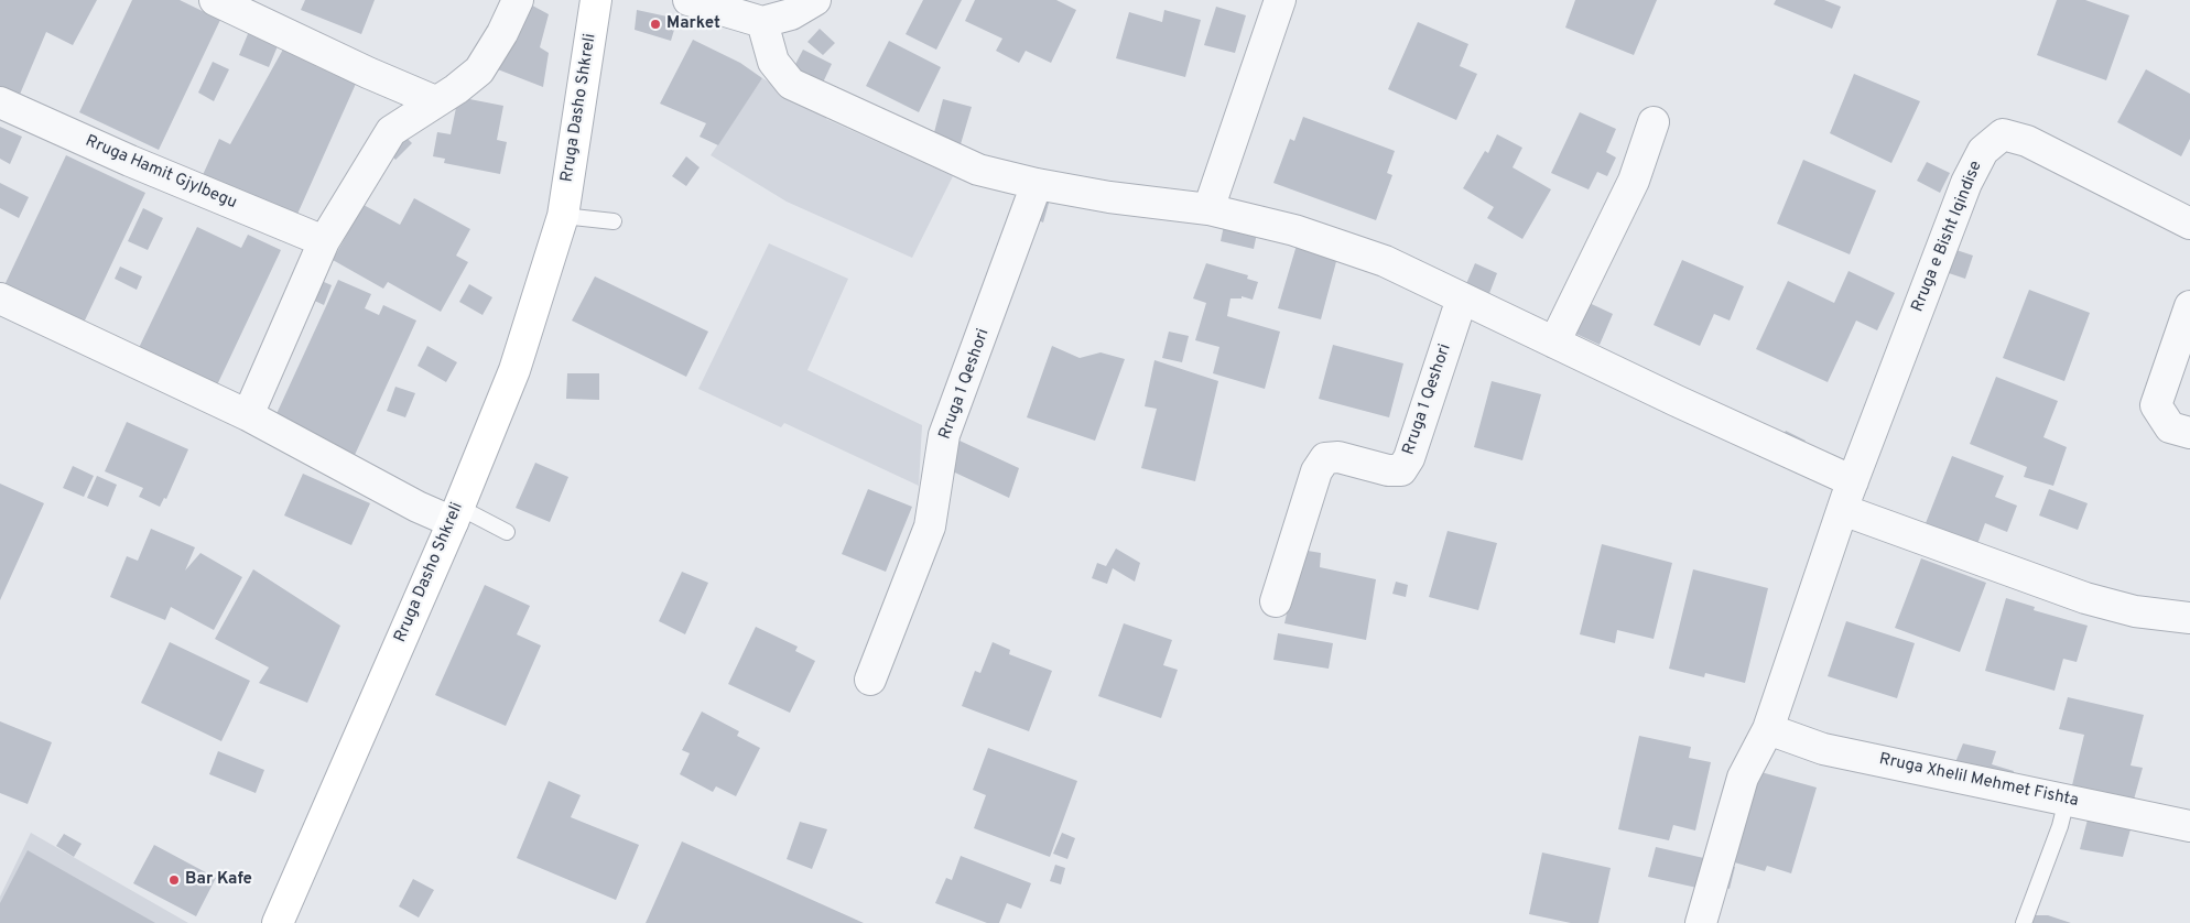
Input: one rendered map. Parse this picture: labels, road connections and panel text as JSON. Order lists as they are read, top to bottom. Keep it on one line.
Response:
{"streets":{"main road":["Rruga Dasho Shkreli"],"street":["Rruga Hamit Gjylbegu","Rruga e Bisht Iqindise","Rruga 1 Qeshori","Rruga Xhelil Mehmet Fishta"]},"places":["Market","Bar Kafe"]}
